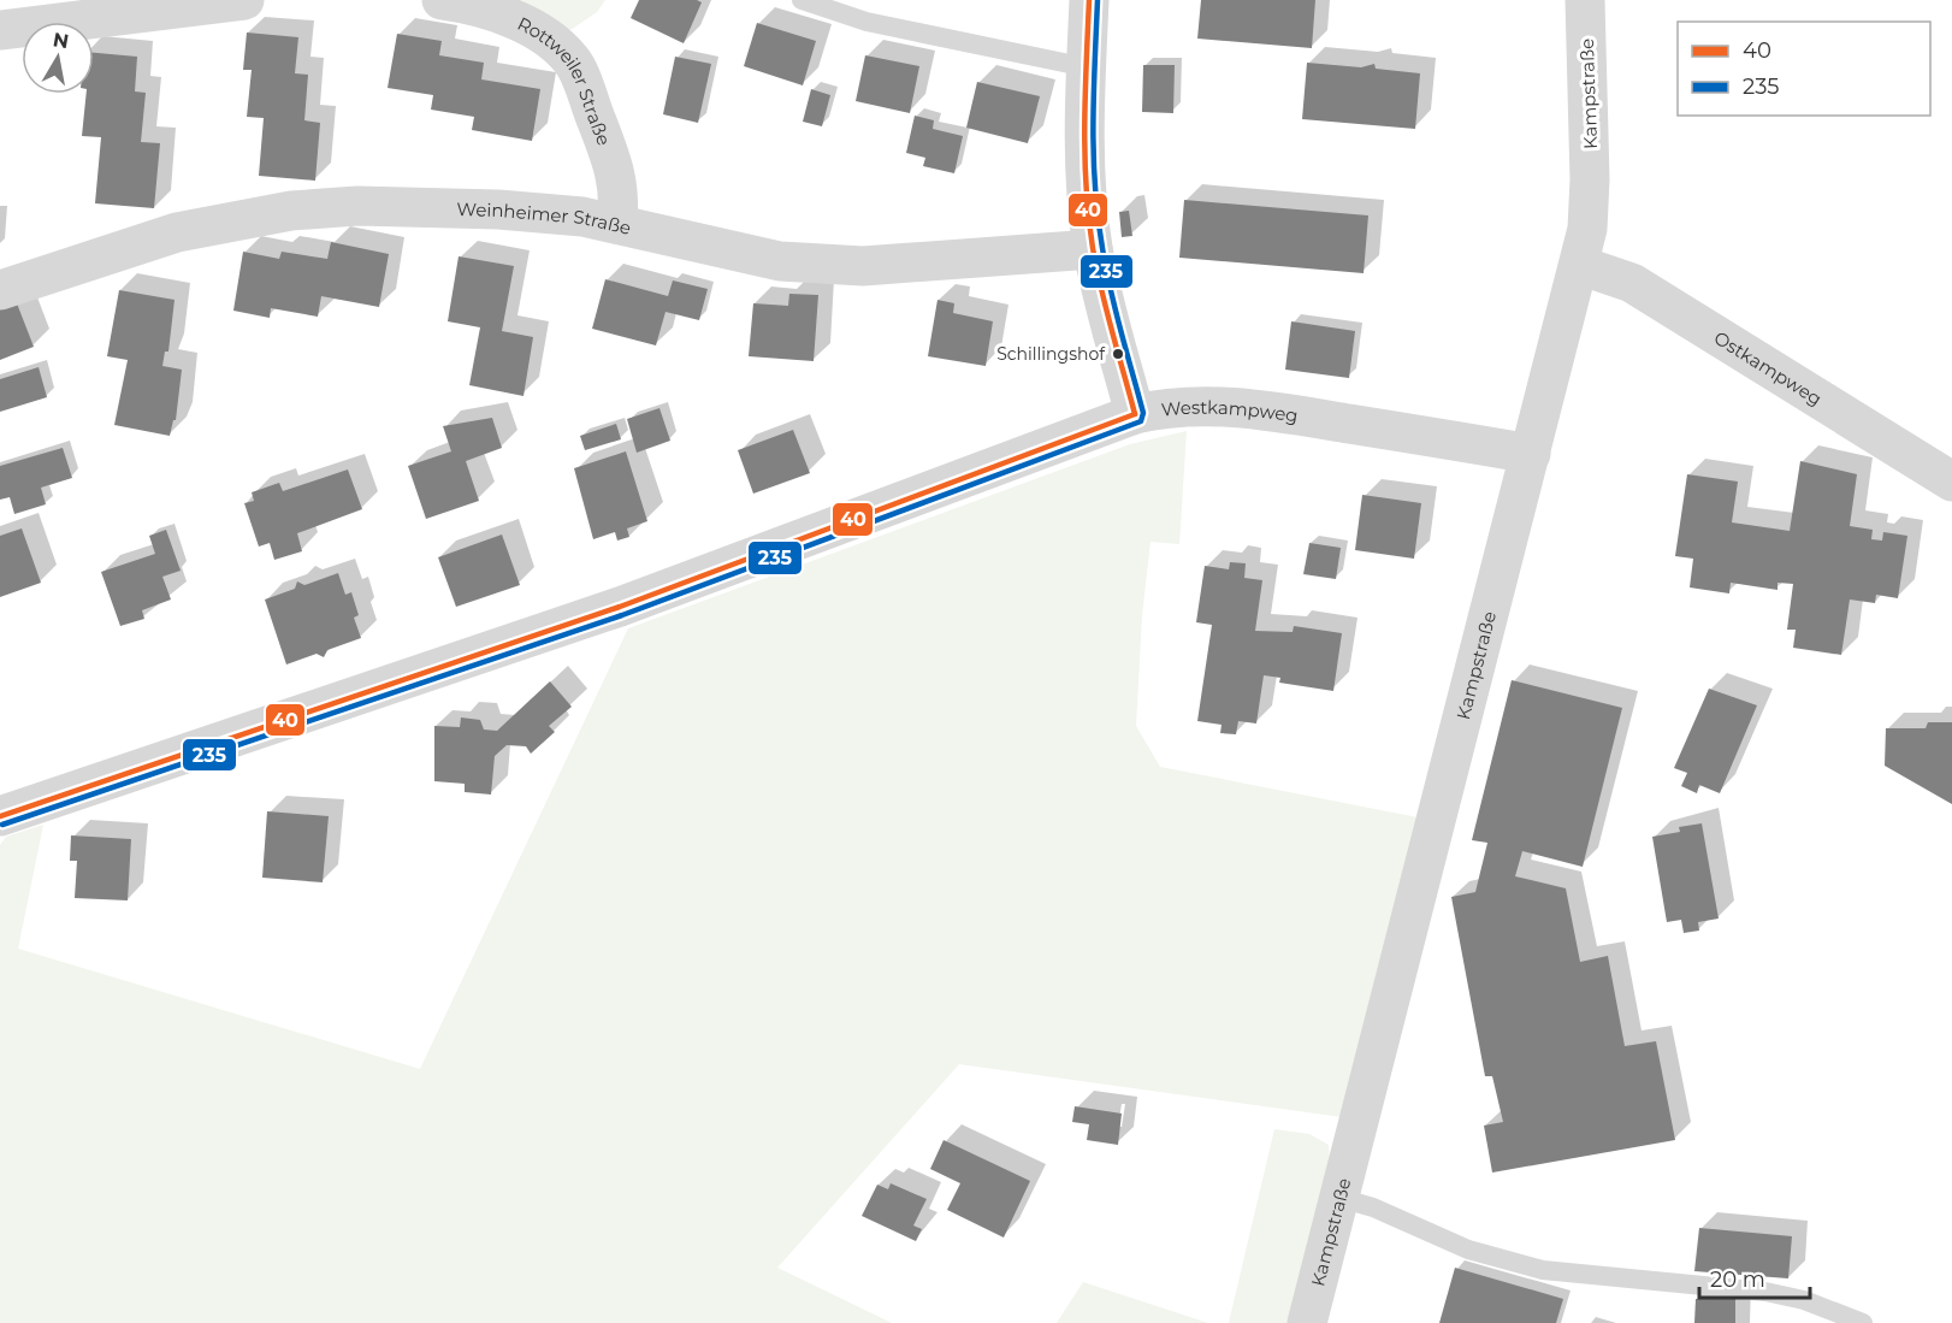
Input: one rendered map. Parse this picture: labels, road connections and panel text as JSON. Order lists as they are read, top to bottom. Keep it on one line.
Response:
{"streets":{"street":["Rottweiler Straße","Kampstraße","Weinheimer Straße","Ostkampweg","Westkampweg"]},"crossings":[["Rottweiler Straße","Weinheimer Straße"],["Kampstraße","Ostkampweg"],["Kampstraße","Westkampweg"]],"places":["Schillingshof"],"lines":["transit line 40","transit line 235"],"legend":["40","235"],"scale_bar":"20 m","north":"top"}
